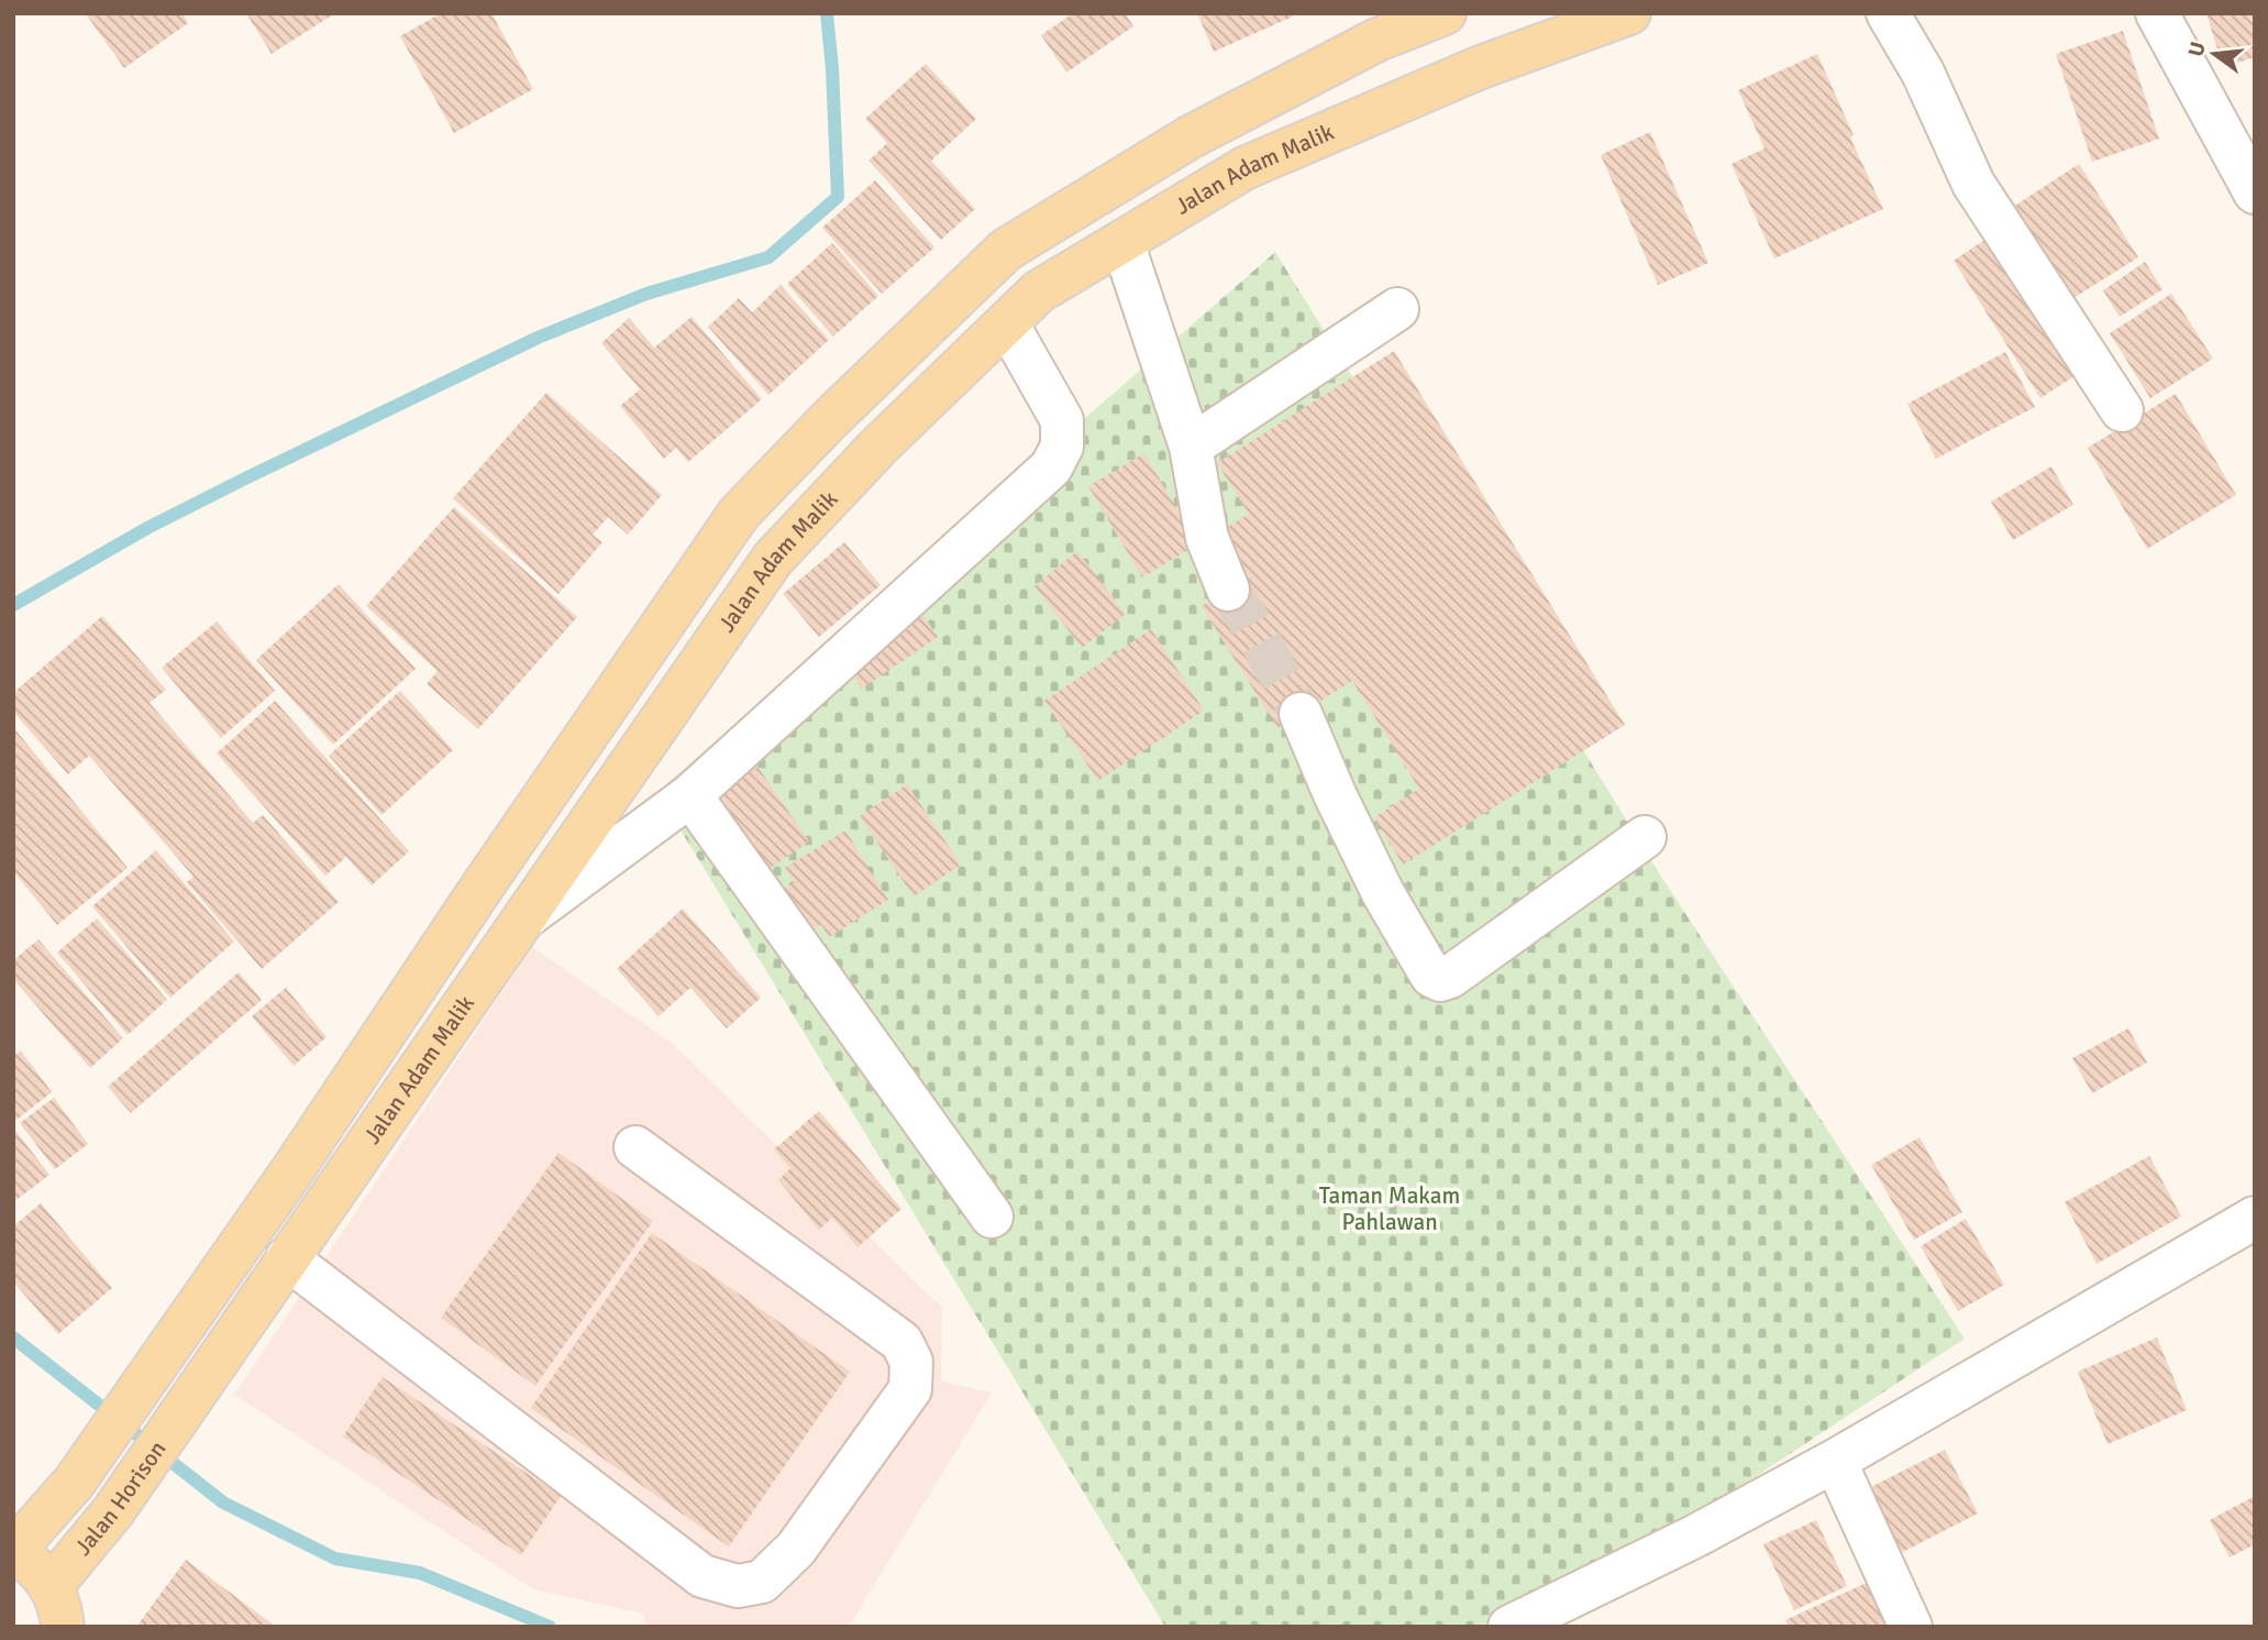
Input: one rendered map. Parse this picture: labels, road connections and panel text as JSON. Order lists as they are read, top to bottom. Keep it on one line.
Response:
{"streets":{"main road":["Jalan Adam Malik","Jalan Horison"]},"crossings":[["Jalan Adam Malik","Jalan Horison"]],"parks":["Taman Makam Pahlawan"],"north":"left"}
